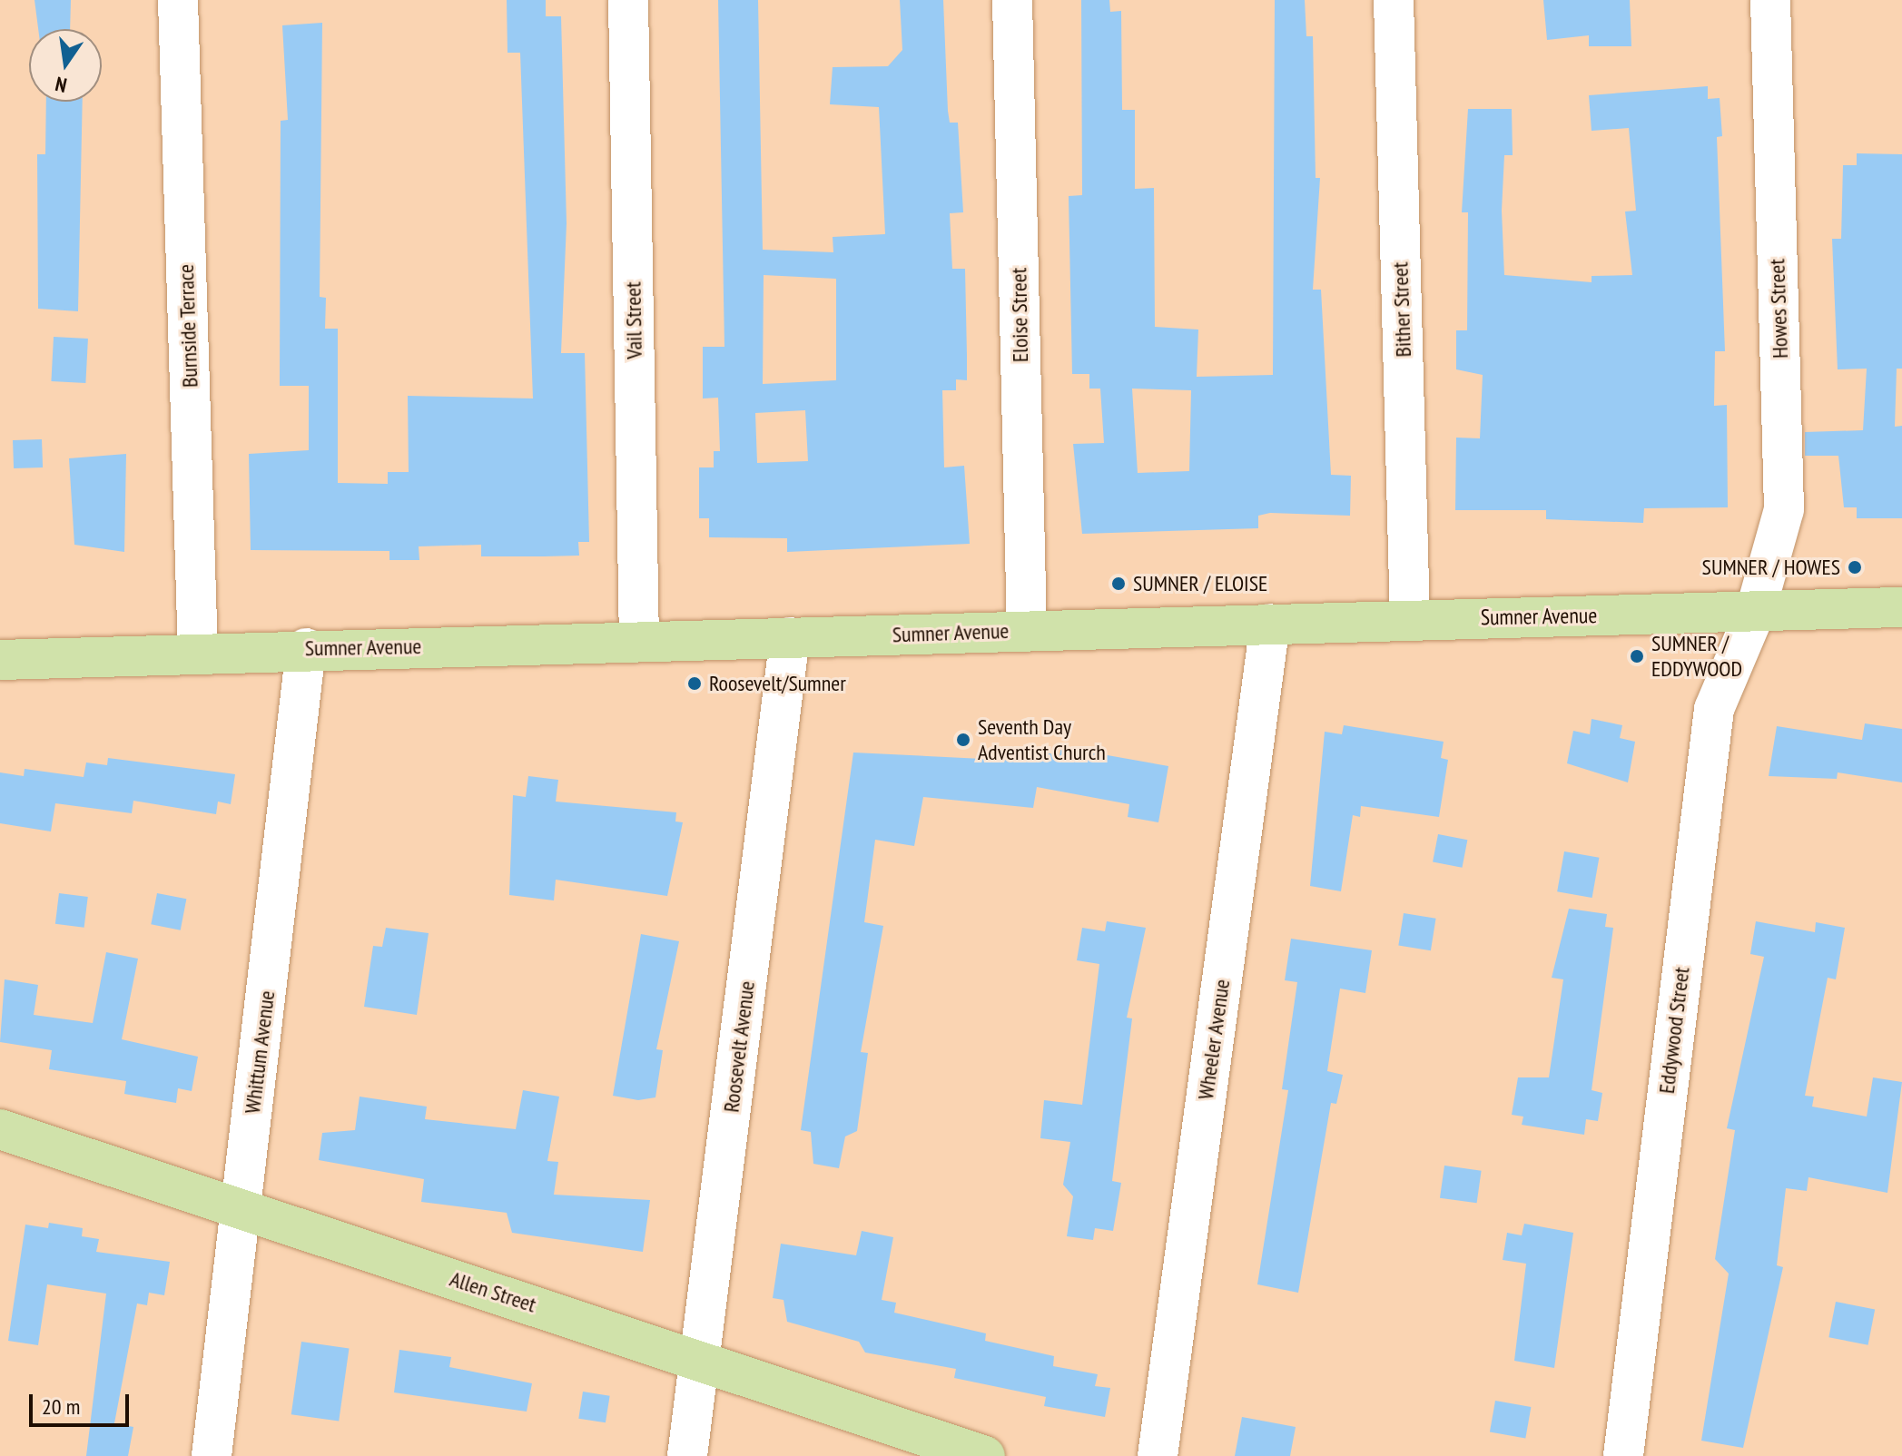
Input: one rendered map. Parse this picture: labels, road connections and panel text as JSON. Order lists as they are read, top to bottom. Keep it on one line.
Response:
{"streets":{"main road":["Sumner Avenue","Allen Street"],"street":["Howes Street","Bither Street","Eloise Street","Vail Street","Burnside Terrace","Eddywood Street","Wheeler Avenue","Roosevelt Avenue","Whittum Avenue"]},"crossings":[["Howes Street","Sumner Avenue"],["Howes Street","Eddywood Street"],["Bither Street","Sumner Avenue"],["Eloise Street","Sumner Avenue"],["Vail Street","Sumner Avenue"],["Burnside Terrace","Sumner Avenue"],["Sumner Avenue","Eddywood Street"],["Sumner Avenue","Wheeler Avenue"],["Sumner Avenue","Roosevelt Avenue"],["Sumner Avenue","Whittum Avenue"],["Roosevelt Avenue","Allen Street"],["Whittum Avenue","Allen Street"]],"places":["SUMNER / HOWES","SUMNER / ELOISE","SUMNER / EDDYWOOD","Roosevelt/Sumner","Seventh Day Adventist Church"],"scale_bar":"20 m","north":"bottom"}
